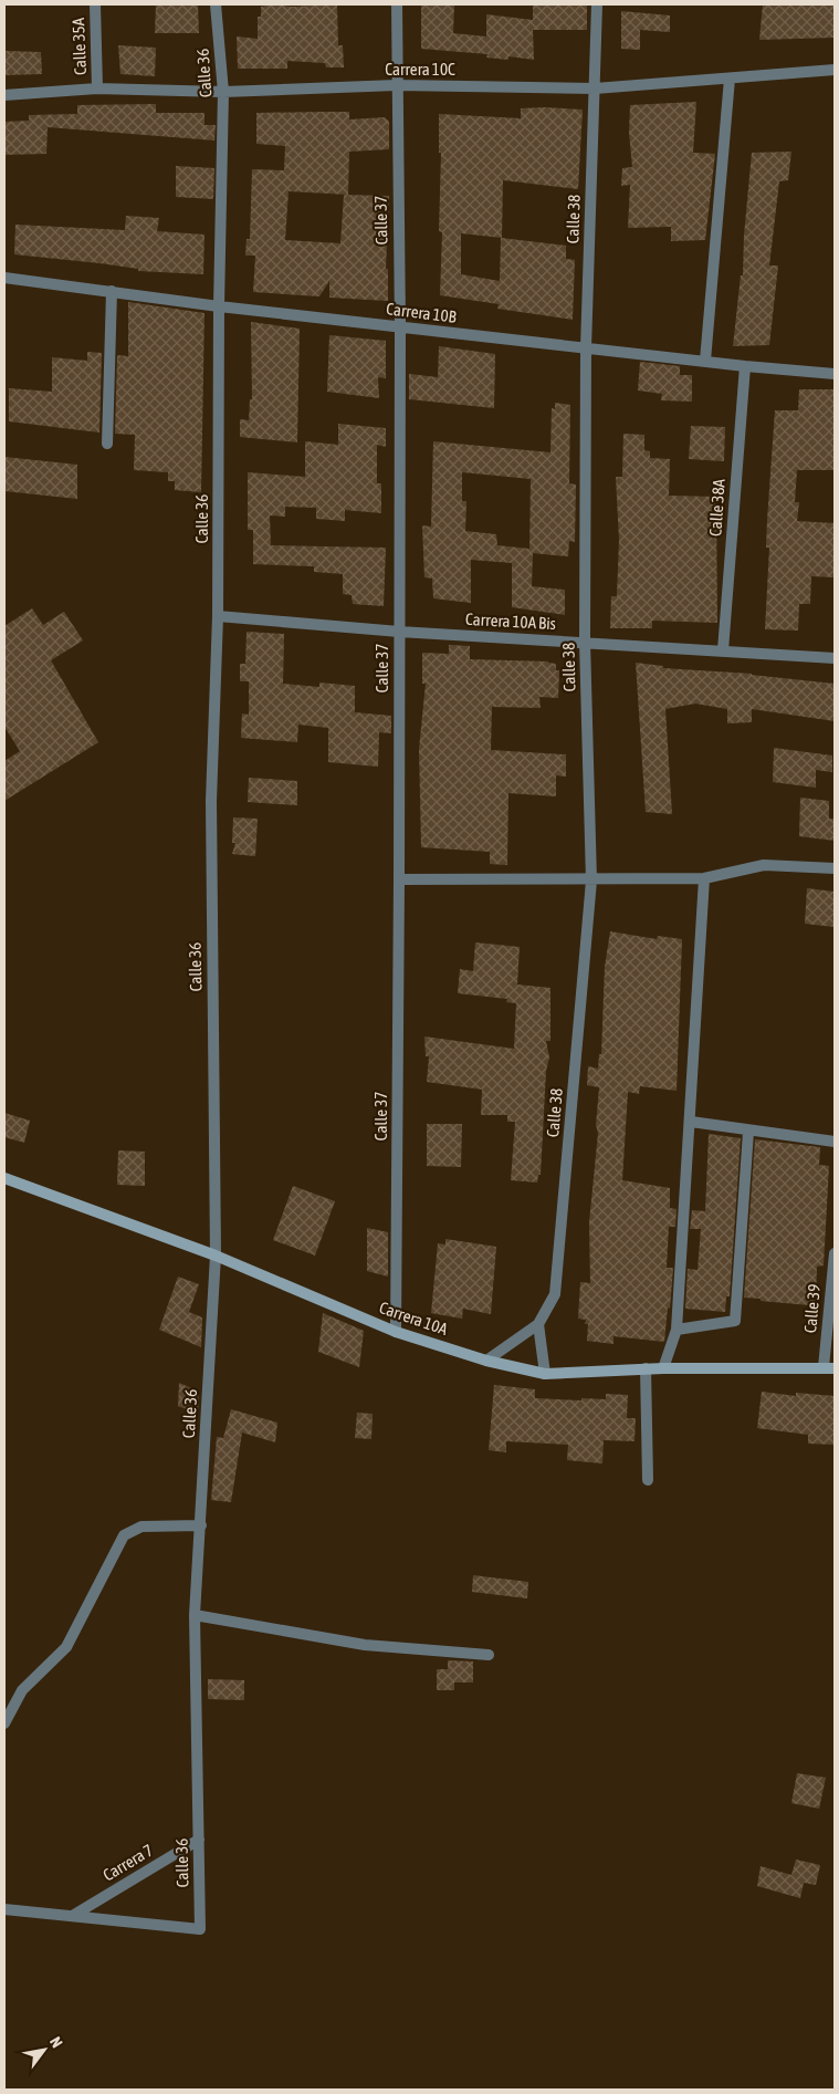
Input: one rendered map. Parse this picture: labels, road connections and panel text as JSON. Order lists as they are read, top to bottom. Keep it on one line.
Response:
{"streets":{"street":["Calle 35A","Carrera 10C","Calle 36","Calle 38","Calle 37","Carrera 10B","Calle 38A","Carrera 10A Bis","Calle 39","Carrera 10A","Carrera 7"]},"crossings":[["Calle 35A","Carrera 10C"],["Carrera 10C","Calle 36"],["Carrera 10C","Calle 38"],["Carrera 10C","Calle 37"],["Calle 36","Carrera 10B"],["Calle 36","Carrera 10A Bis"],["Calle 36","Carrera 10A"],["Calle 36","Carrera 7"],["Calle 38","Carrera 10B"],["Calle 38","Carrera 10A Bis"],["Calle 37","Carrera 10B"],["Calle 37","Carrera 10A Bis"],["Calle 37","Carrera 10A"],["Carrera 10B","Calle 38A"],["Calle 38A","Carrera 10A Bis"],["Calle 39","Carrera 10A"]],"north":"top right"}
